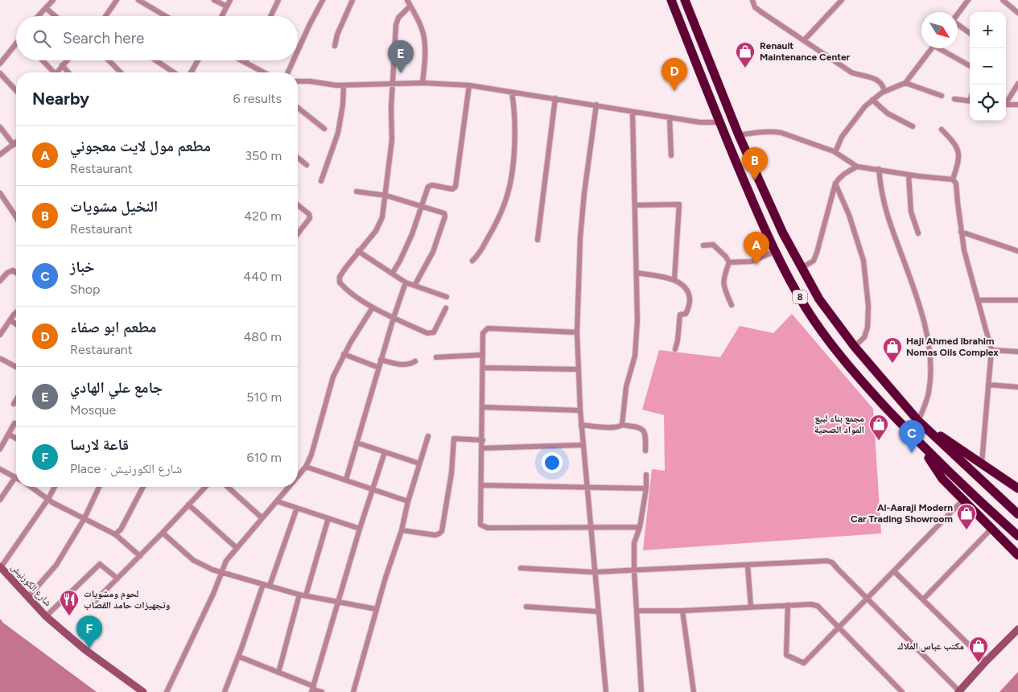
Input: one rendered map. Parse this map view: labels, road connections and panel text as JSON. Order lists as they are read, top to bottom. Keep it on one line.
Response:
{"streets":{"highway":["8"],"street":["شارع الكورنيش"]},"places":{"shop":["Renault Maintenance Center","Haji Ahmed Ibrahim Nomas Oils Complex","مجمع بناء لبيع المواد الصحية","Al-Aaraji Modern Car Trading Showroom","مكتب عباس الملاك"],"restaurant":["لحوم ومشويات وتجهيزات حامد القصاب"]},"north":"bottom right","page":{"map_buttons":["+","−"],"search":"Search here","pins":["E","D","B","A","C","F"],"heading":["Nearby","6 results"],"list":[{"mark":"A","name":"مطعم مول لايت معجوني","note":"Restaurant","value":"350 m"},{"mark":"B","name":"النخيل مشويات","note":"Restaurant","value":"420 m"},{"mark":"C","name":"خباز","note":"Shop","value":"440 m"},{"mark":"D","name":"مطعم ابو صفاء","note":"Restaurant","value":"480 m"},{"mark":"E","name":"جامع علي الهادي","note":"Mosque","value":"510 m"},{"mark":"F","name":"قاعة لارسا","note":"Place · شارع الكورنيش","value":"610 m"}]}}
